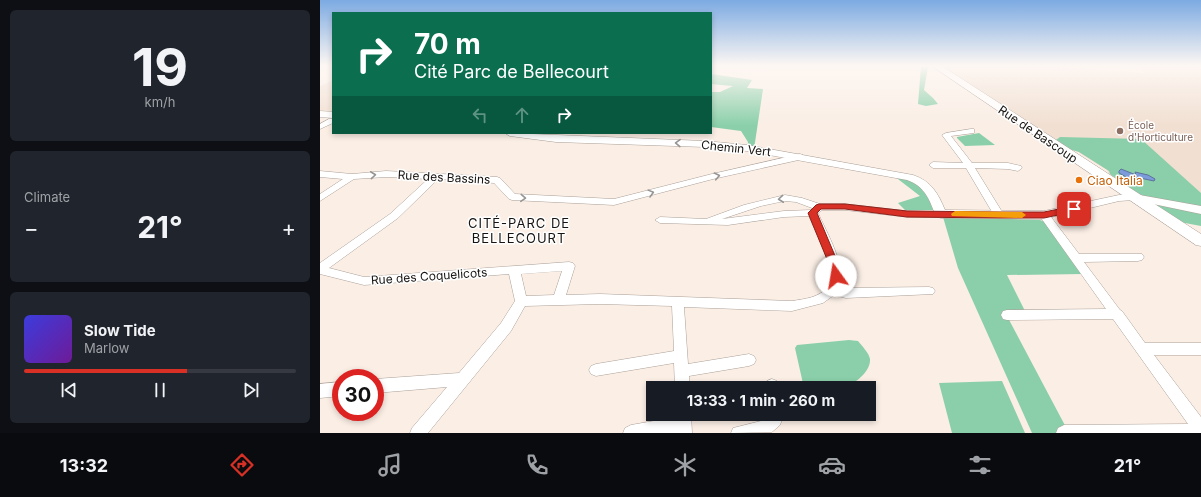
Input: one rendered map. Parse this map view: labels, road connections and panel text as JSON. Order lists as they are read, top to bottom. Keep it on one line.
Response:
{"streets":{"main road":["Rue de Bascoup"],"street":["Chemin Vert","Rue des Bassins","Rue des Coquelicots"]},"crossings":[["Chemin Vert","Rue des Bassins"]],"districts":["CITÉ-PARC DE BELLECOURT"],"places":["École d'Horticulture","Ciao Italia"],"page":{"tile":[["19","km/h"],"Climate"],"turn":["70 m","Cité Parc de Bellecourt"],"heat":["−","21°","+"],"song":["Slow Tide","Marlow"],"limit":"30","trip":"13:33 · 1 min · 260 m","tabs":["13:32","21°"]}}
